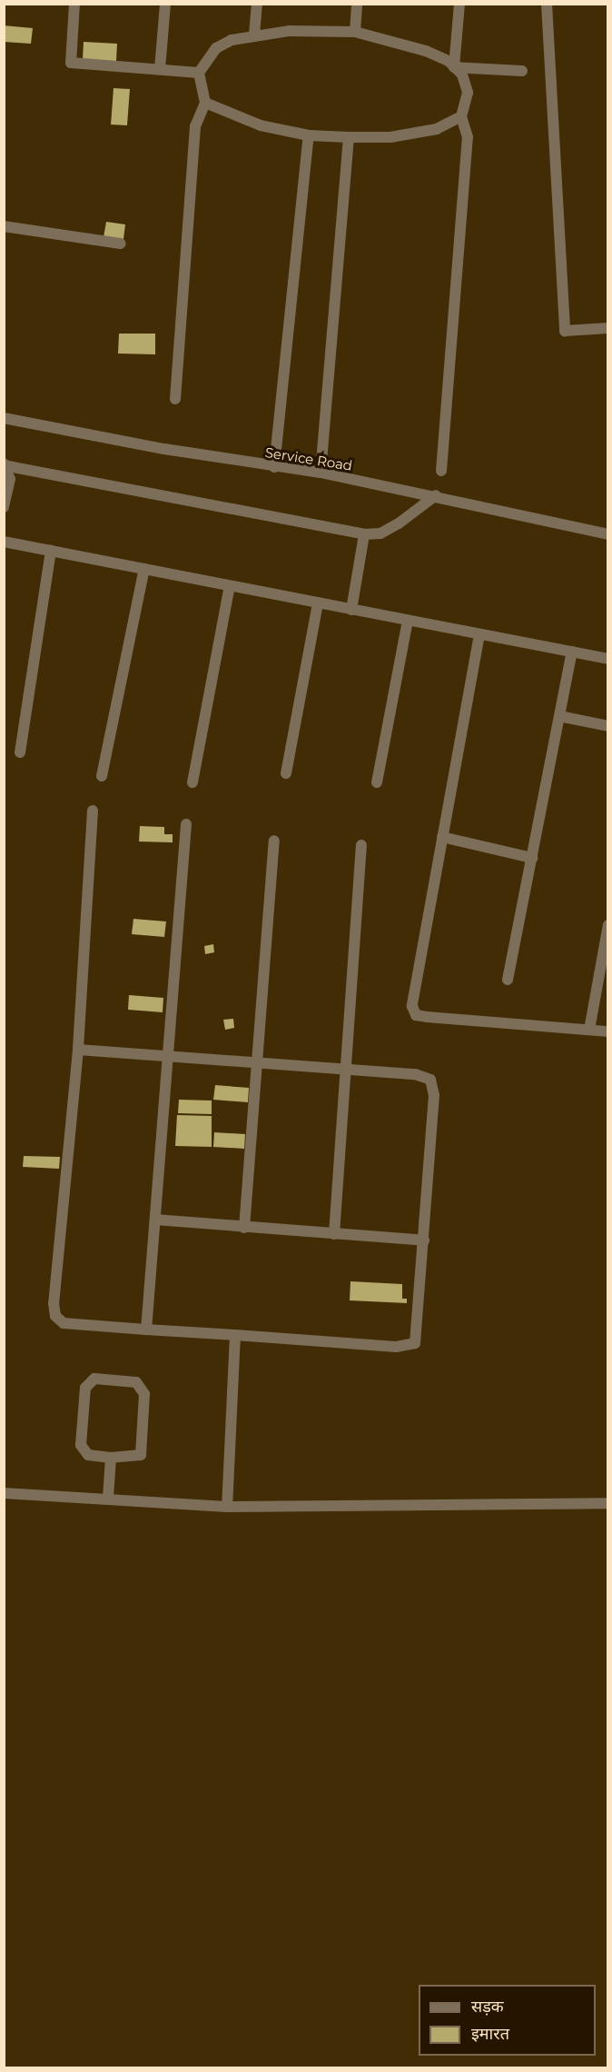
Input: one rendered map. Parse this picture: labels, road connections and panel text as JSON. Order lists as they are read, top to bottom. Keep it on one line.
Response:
{"streets":{"street":["Service Road"]},"legend":["सड़क","इमारत"]}
